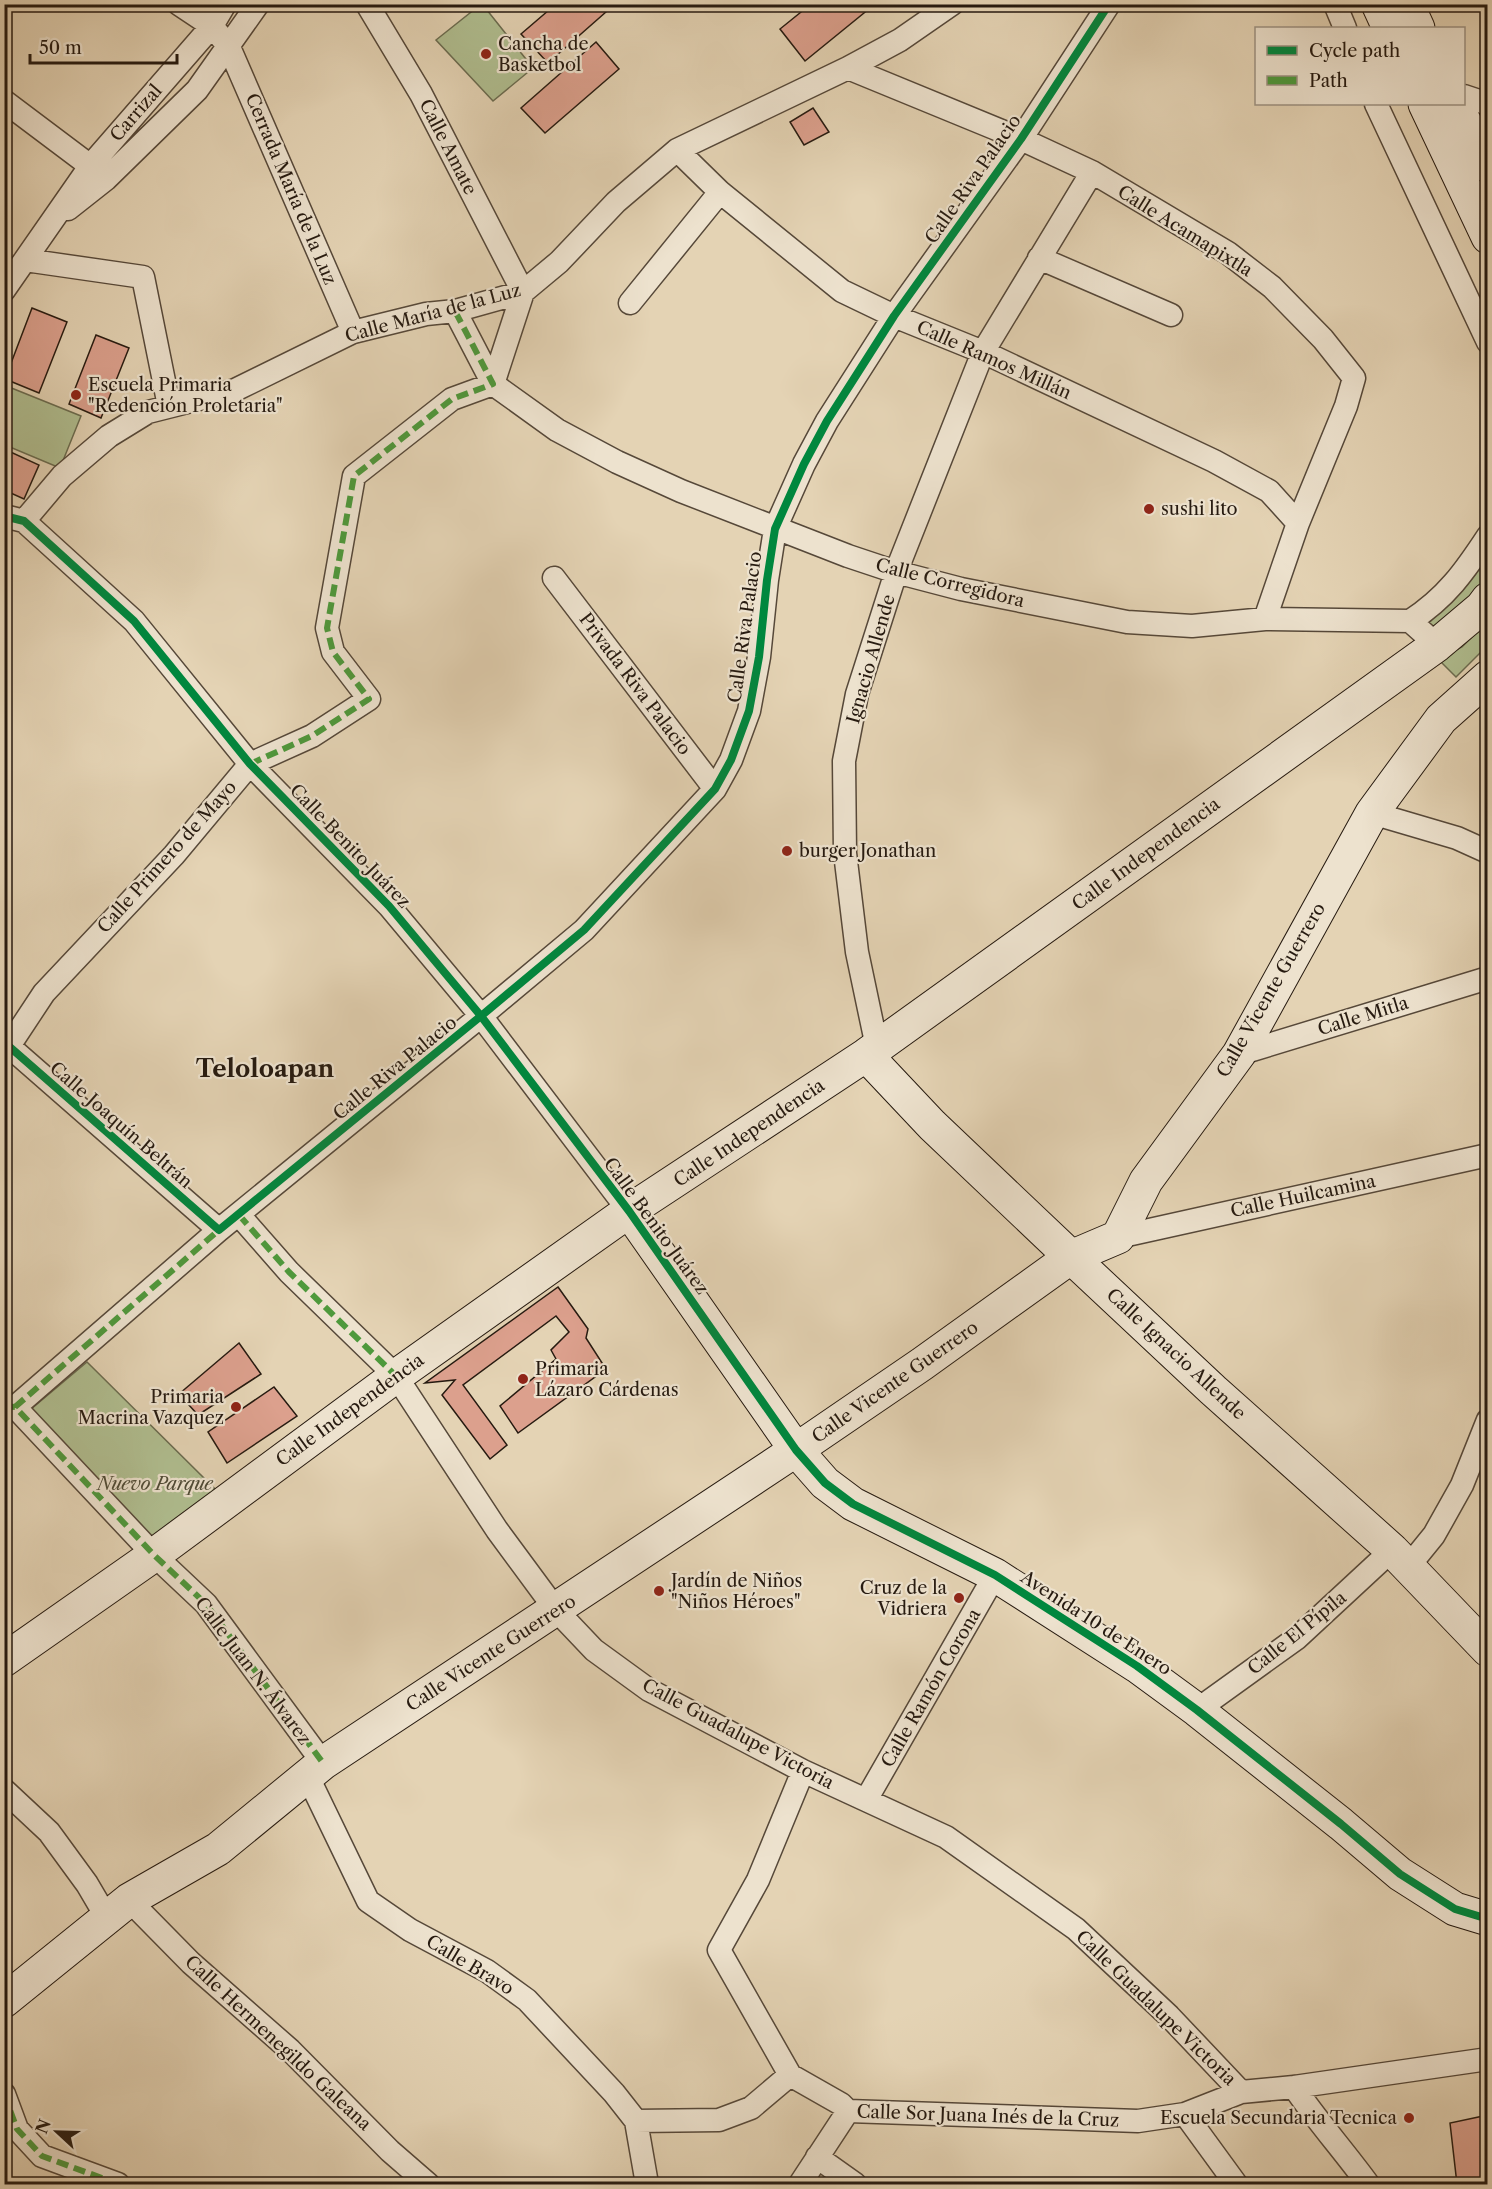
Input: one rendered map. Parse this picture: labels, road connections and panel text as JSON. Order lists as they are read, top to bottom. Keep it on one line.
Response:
{"streets":{"main road":["Calle Benito Juárez","Calle Independencia","Calle Vicente Guerrero","Calle Ignacio Allende","Avenida 10 de Enero"],"street":["Carrizal","Calle Amate","Calle Riva Palacio","Cerrada María de la Luz","Calle Acamapixtla","Calle María de la Luz","Calle Ramos Millán","Calle Corregidora","Ignacio Allende","Privada Riva Palacio","Calle Primero de Mayo","Calle Mitla","Calle Joaquín Beltrán","Calle Huilcamina","Calle El Pípila","Calle Juan N. Álvarez","Calle Ramón Corona","Calle Guadalupe Victoria","Calle Bravo","Calle Hermenegildo Galeana","Calle Sor Juana Inés de la Cruz"]},"crossings":[["Carrizal","Cerrada María de la Luz"],["Calle Amate","Calle María de la Luz"],["Calle Riva Palacio","Calle Acamapixtla"],["Calle Riva Palacio","Calle Ramos Millán"],["Calle Riva Palacio","Calle Corregidora"],["Calle Riva Palacio","Privada Riva Palacio"],["Calle Riva Palacio","Calle Benito Juárez"],["Calle Riva Palacio","Calle Joaquín Beltrán"],["Calle Riva Palacio","Calle Juan N. Álvarez"],["Calle Riva Palacio","Calle Guadalupe Victoria"],["Cerrada María de la Luz","Calle María de la Luz"],["Calle Acamapixtla","Calle María de la Luz"],["Calle Acamapixtla","Calle Ramos Millán"],["Calle Acamapixtla","Calle Corregidora"],["Calle Acamapixtla","Ignacio Allende"],["Calle María de la Luz","Calle Ramos Millán"],["Calle María de la Luz","Calle Benito Juárez"],["Calle Ramos Millán","Ignacio Allende"],["Calle Corregidora","Ignacio Allende"],["Calle Corregidora","Calle Primero de Mayo"],["Ignacio Allende","Calle Independencia"],["Ignacio Allende","Calle Ignacio Allende"],["Calle Benito Juárez","Calle Independencia"],["Calle Benito Juárez","Calle Primero de Mayo"],["Calle Benito Juárez","Calle Vicente Guerrero"],["Calle Benito Juárez","Avenida 10 de Enero"],["Calle Independencia","Calle Ignacio Allende"],["Calle Independencia","Calle Juan N. Álvarez"],["Calle Independencia","Calle Guadalupe Victoria"],["Calle Primero de Mayo","Calle Joaquín Beltrán"],["Calle Vicente Guerrero","Calle Mitla"],["Calle Vicente Guerrero","Calle Huilcamina"],["Calle Vicente Guerrero","Calle Ignacio Allende"],["Calle Vicente Guerrero","Avenida 10 de Enero"],["Calle Vicente Guerrero","Calle Juan N. Álvarez"],["Calle Vicente Guerrero","Calle Guadalupe Victoria"],["Calle Vicente Guerrero","Calle Bravo"],["Calle Vicente Guerrero","Calle Hermenegildo Galeana"],["Calle Ignacio Allende","Calle El Pípila"],["Avenida 10 de Enero","Calle El Pípila"],["Avenida 10 de Enero","Calle Ramón Corona"],["Calle Juan N. Álvarez","Calle Bravo"],["Calle Ramón Corona","Calle Guadalupe Victoria"],["Calle Guadalupe Victoria","Calle Sor Juana Inés de la Cruz"]],"districts":["Teloloapan"],"parks":["Nuevo Parque"],"places":["Cancha de Basketbol","Escuela Primaria \"Redención Proletaria\"","sushi lito","burger Jonathan","Primaria Lázaro Cárdenas","Primaria Macrina Vazquez","Jardín de Niños \"Niños Héroes\"","Cruz de la Vidriera","Escuela Secundaria Tecnica"],"legend":["Cycle path","Path"],"scale_bar":"50 m","north":"left"}
